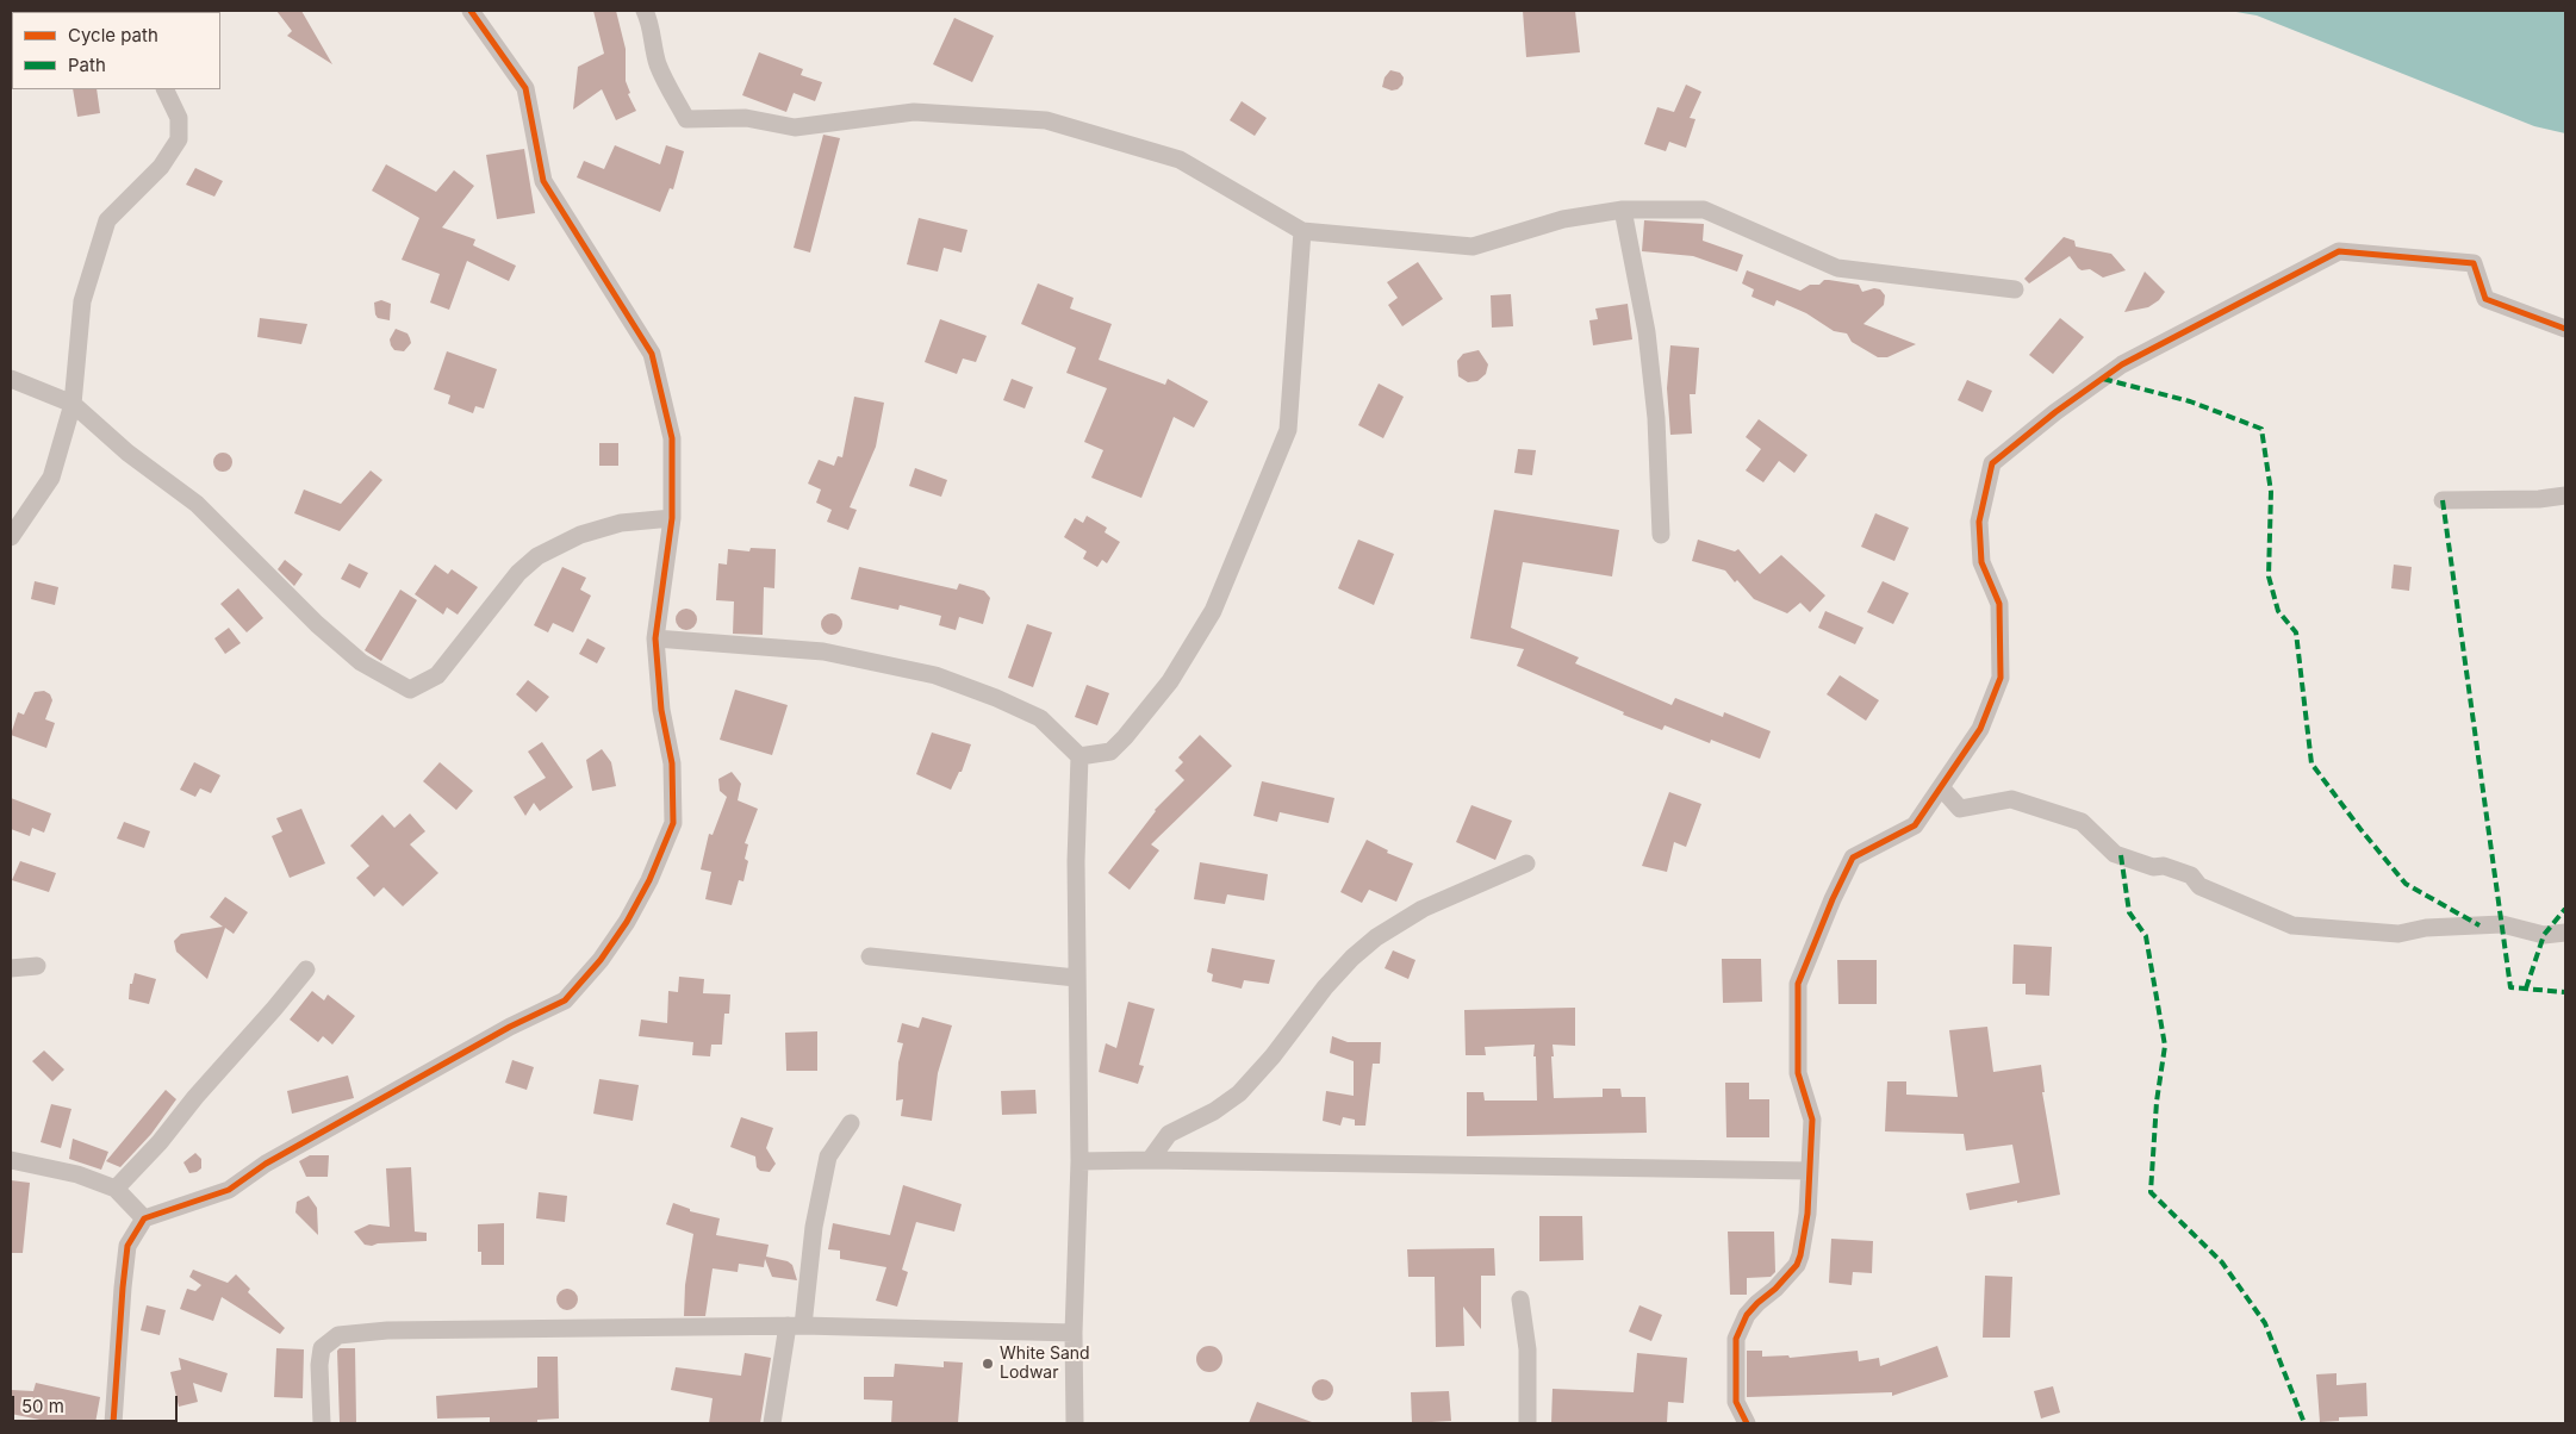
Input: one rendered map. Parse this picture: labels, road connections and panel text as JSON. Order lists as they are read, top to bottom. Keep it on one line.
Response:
{"places":["White Sand Lodwar"],"legend":["Cycle path","Path"],"scale_bar":"50 m"}
